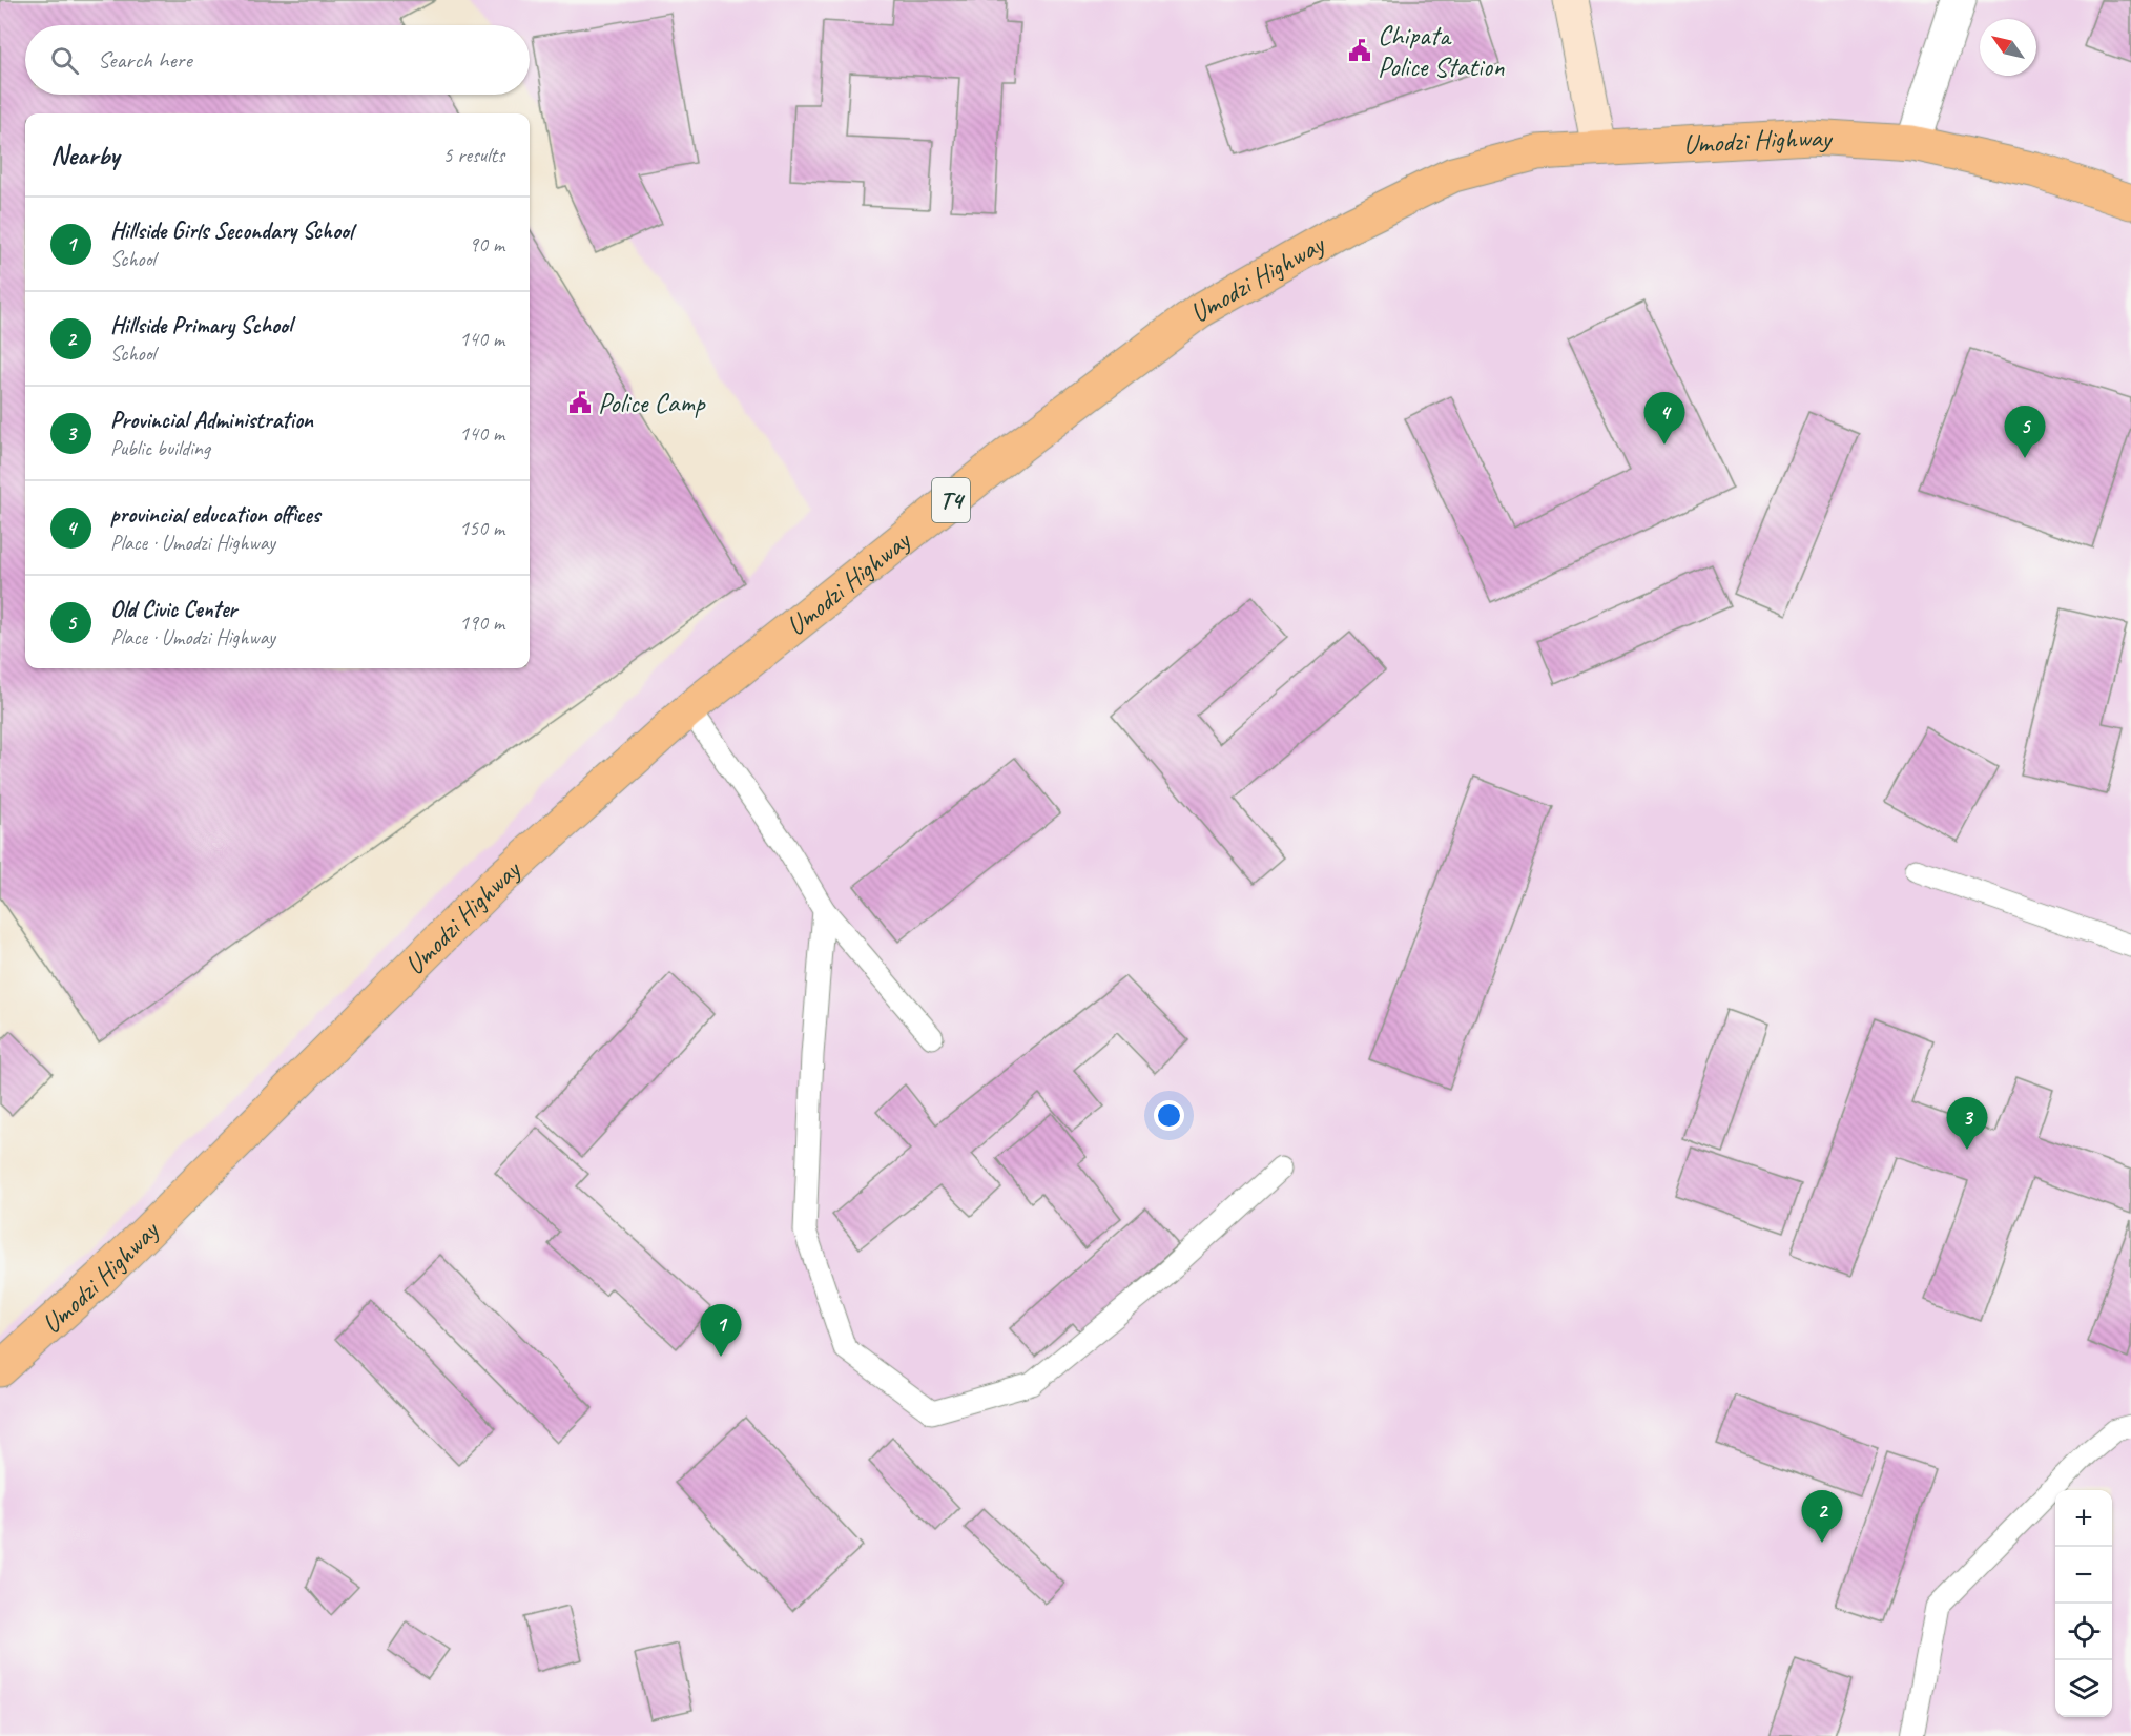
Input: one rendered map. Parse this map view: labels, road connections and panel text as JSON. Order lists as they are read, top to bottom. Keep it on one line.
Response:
{"streets":{"highway":["Umodzi Highway","T4"]},"places":{"public building":["Chipata Police Station","Police Camp"]},"north":"top left","page":{"search":"Search here","heading":["Nearby","5 results"],"list":[{"mark":"1","name":"Hillside Girls Secondary School","note":"School","value":"90 m"},{"mark":"2","name":"Hillside Primary School","note":"School","value":"140 m"},{"mark":"3","name":"Provincial Administration","note":"Public building","value":"140 m"},{"mark":"4","name":"provincial education offices","note":"Place · Umodzi Highway","value":"150 m"},{"mark":"5","name":"Old Civic Center","note":"Place · Umodzi Highway","value":"190 m"}],"pins":["4","5","3","1","2"],"map_buttons":["+","−"]}}
